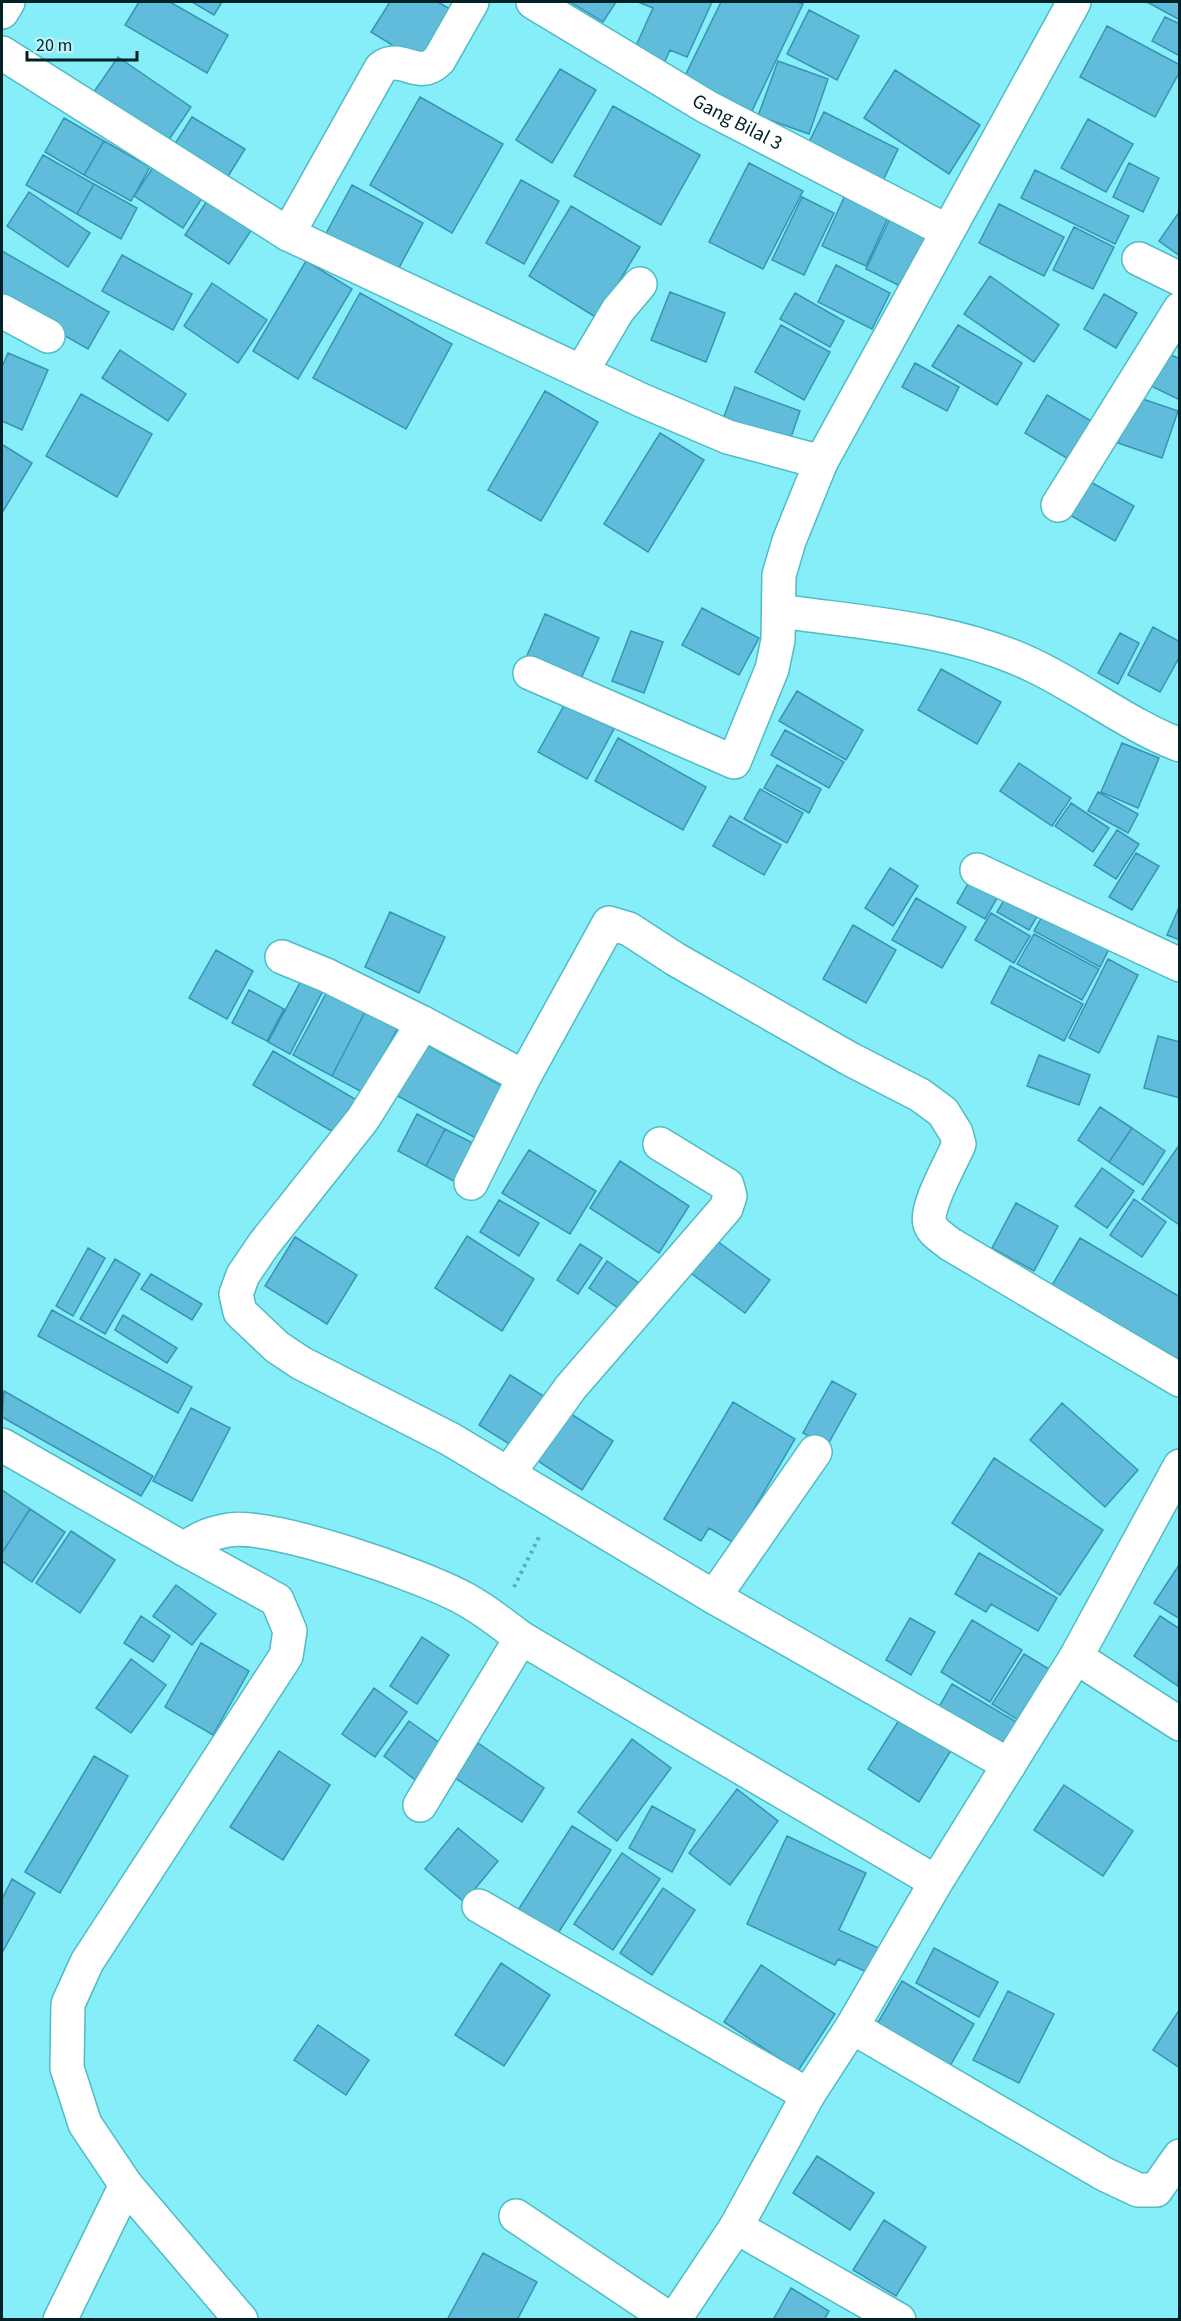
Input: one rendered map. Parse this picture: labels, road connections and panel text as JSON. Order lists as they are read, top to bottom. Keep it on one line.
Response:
{"streets":{"street":["Gang Bilal 3"]},"scale_bar":"20 m"}
